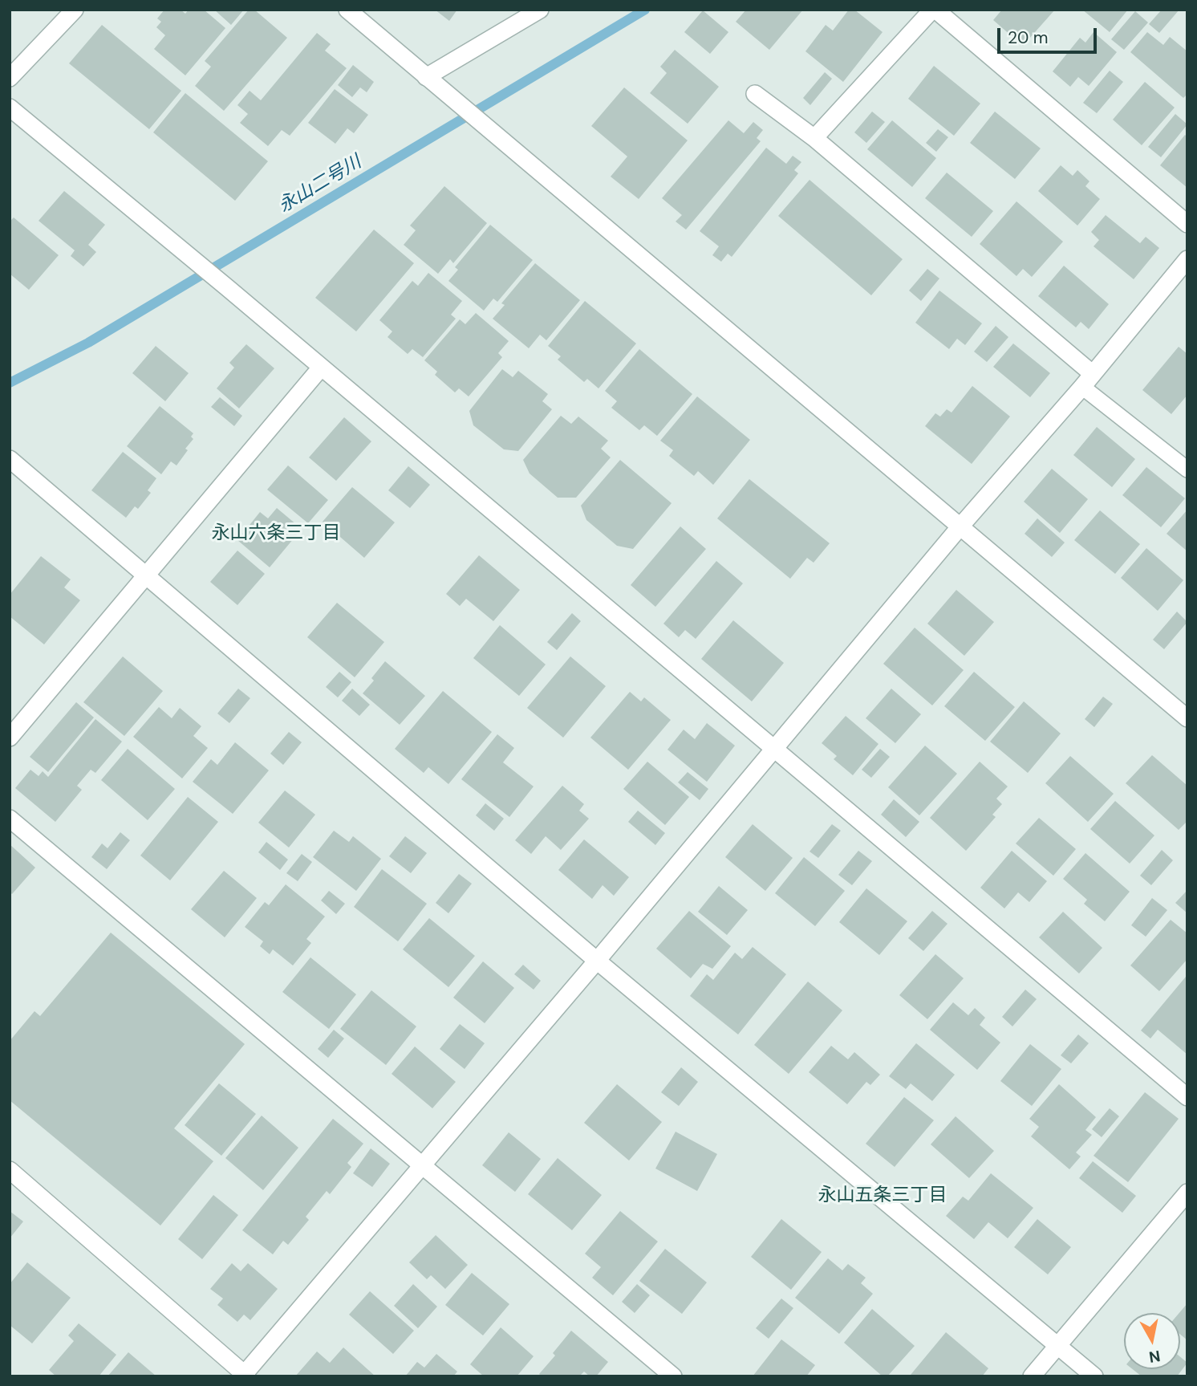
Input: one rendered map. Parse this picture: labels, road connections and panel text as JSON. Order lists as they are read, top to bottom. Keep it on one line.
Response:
{"districts":["永山六条三丁目","永山五条三丁目"],"water":["永山二号川"],"scale_bar":"20 m","north":"bottom"}
